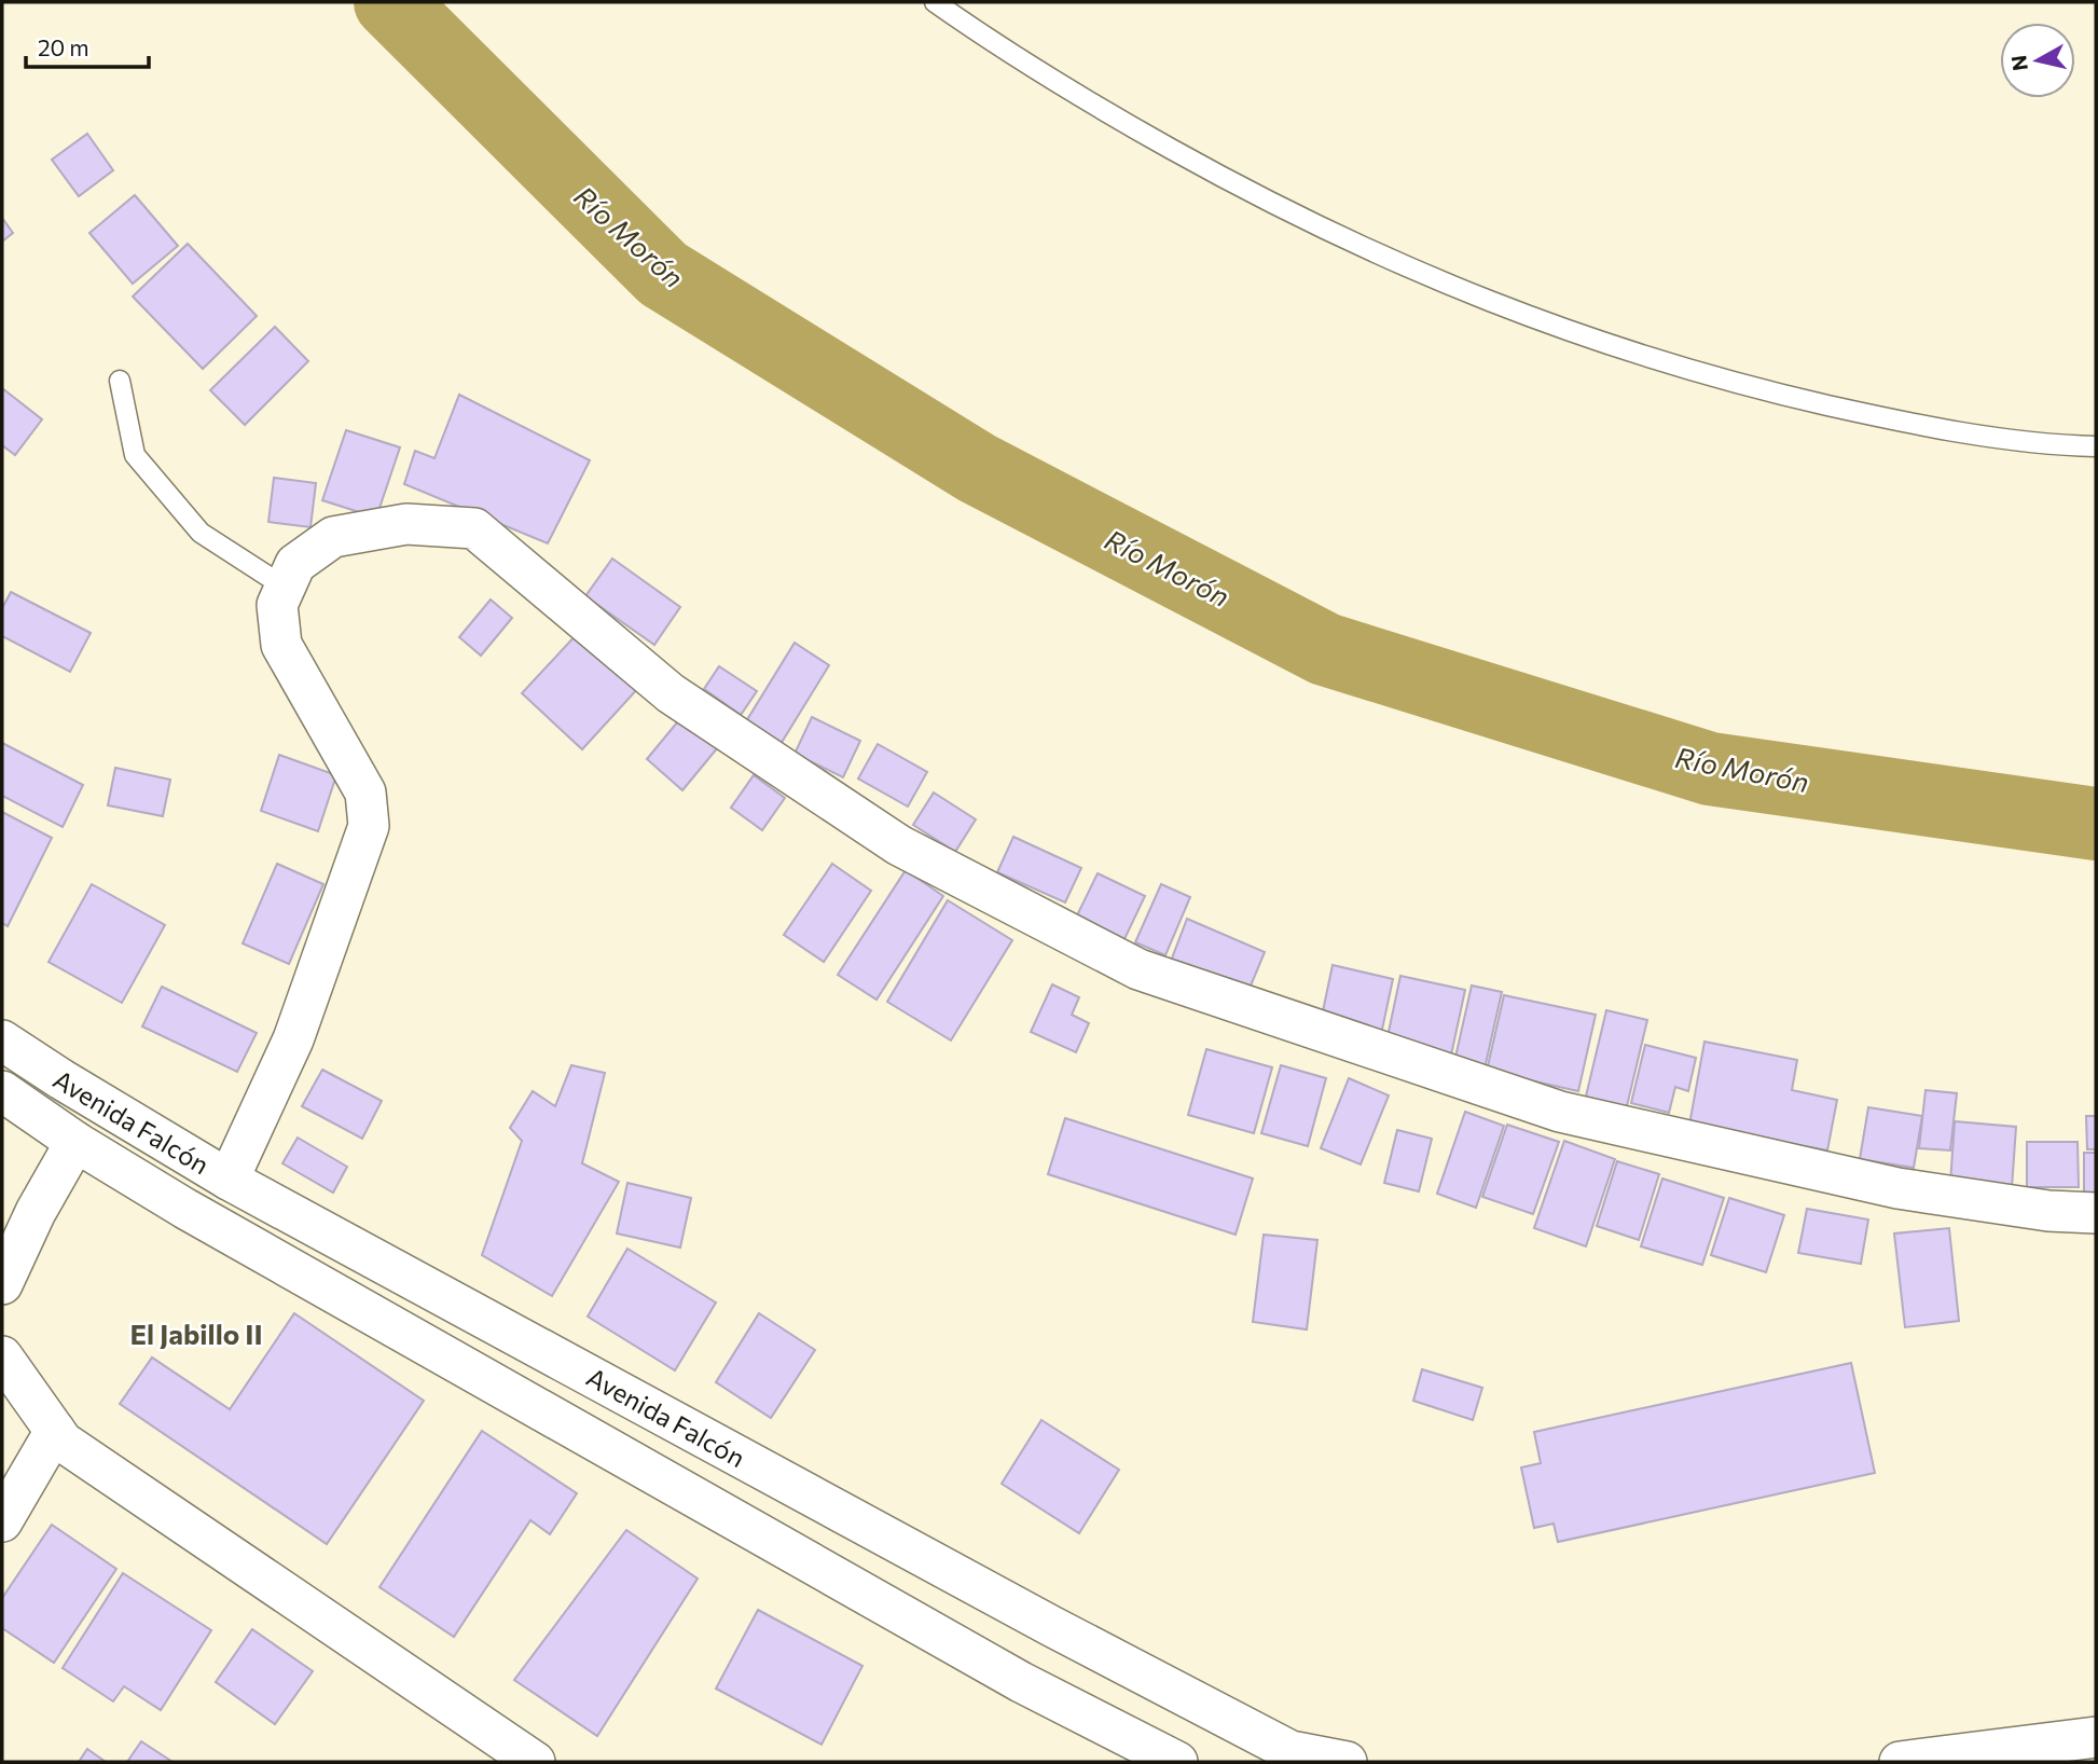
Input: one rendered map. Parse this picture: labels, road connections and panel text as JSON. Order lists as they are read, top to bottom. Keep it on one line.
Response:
{"streets":{"street":["Avenida Falcón"]},"districts":["El Jabillo II"],"water":["Río Morón"],"scale_bar":"20 m","north":"left"}
